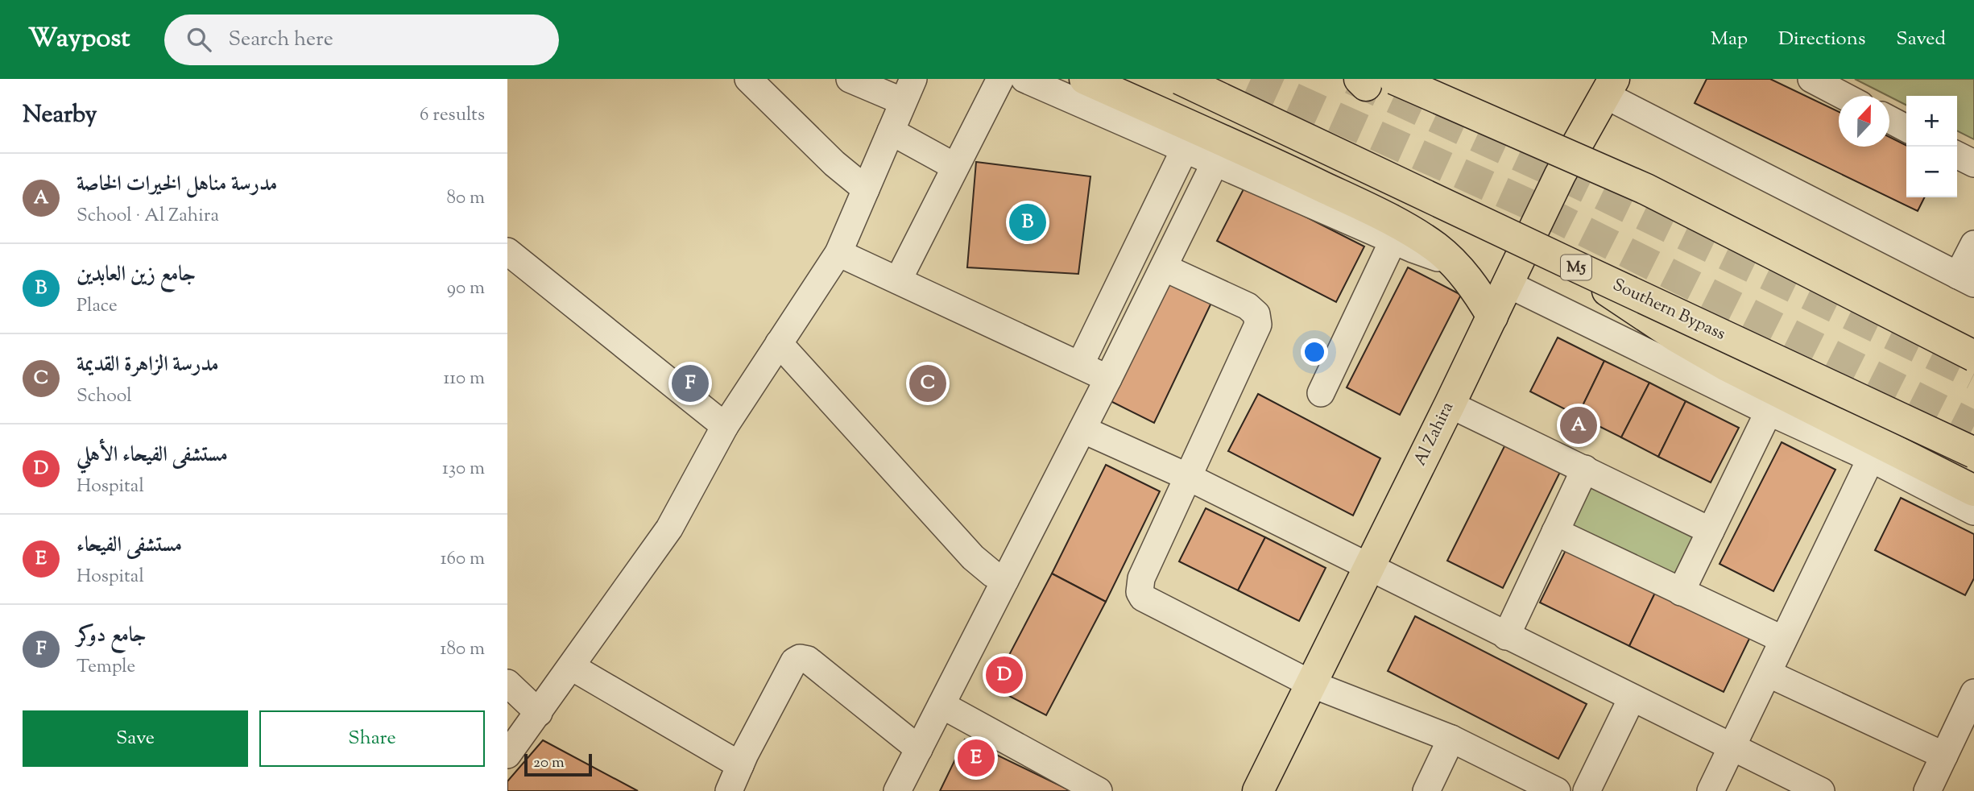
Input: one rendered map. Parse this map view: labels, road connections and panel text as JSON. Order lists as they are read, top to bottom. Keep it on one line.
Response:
{"streets":{"main road":["M5","Southern Bypass","Al Zahira"]},"scale_bar":"20 m","north":"top","page":{"header":"Waypost","search":"Search here","nav":["Map","Directions","Saved"],"heading":["Nearby","6 results"],"map_buttons":["+","−"],"list":[{"mark":"A","name":"مدرسة مناهل الخيرات الخاصة","note":"School · Al Zahira","value":"80 m"},{"mark":"B","name":"جامع زين العابدين","note":"Place","value":"90 m"},{"mark":"C","name":"مدرسة الزاهرة القديمة","note":"School","value":"110 m"},{"mark":"D","name":"مستشفى الفيحاء الأهلي","note":"Hospital","value":"130 m"},{"mark":"E","name":"مستشفى الفيحاء","note":"Hospital","value":"160 m"},{"mark":"F","name":"جامع دوكر","note":"Temple","value":"180 m"}],"pins":["B","C","F","A","D","E"],"buttons":["Save","Share"],"scale":"20 m"}}
